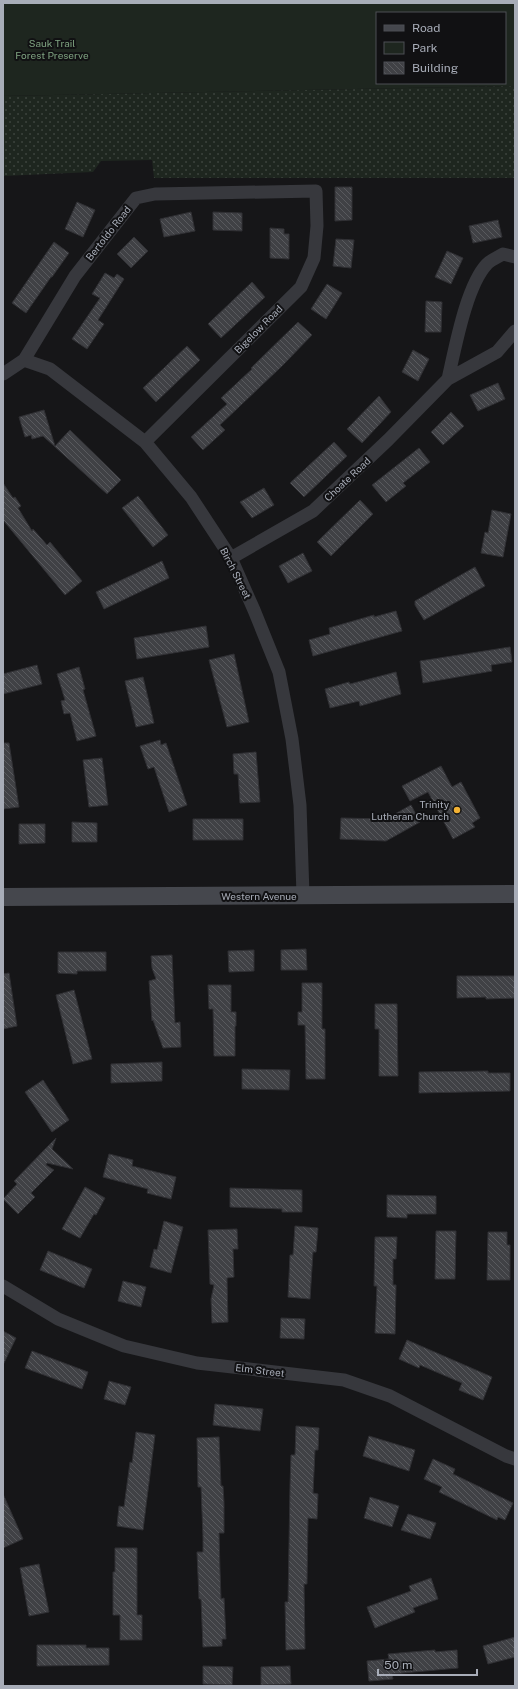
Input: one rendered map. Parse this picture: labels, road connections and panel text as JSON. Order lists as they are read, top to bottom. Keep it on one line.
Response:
{"streets":{"main road":["Western Avenue"],"street":["Bertoldo Road","Bigelow Road","Choate Road","Birch Street","Elm Street"]},"crossings":[["Bertoldo Road","Bigelow Road"],["Bertoldo Road","Birch Street"],["Bigelow Road","Birch Street"],["Choate Road","Birch Street"],["Birch Street","Western Avenue"]],"parks":["Sauk Trail Forest Preserve"],"places":["Trinity Lutheran Church"],"legend":["Road","Park","Building"],"scale_bar":"50 m"}
